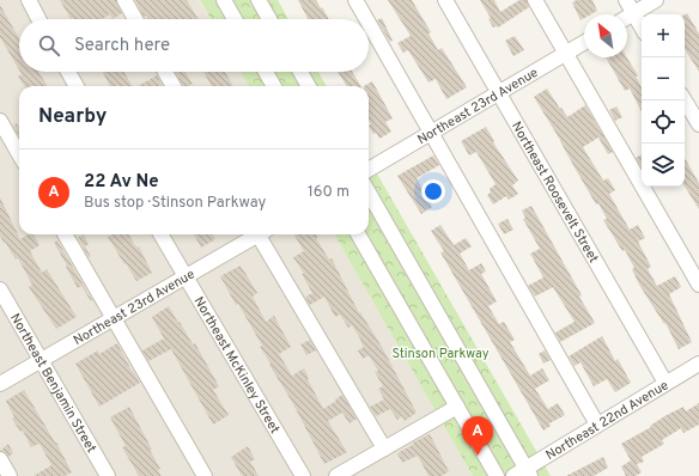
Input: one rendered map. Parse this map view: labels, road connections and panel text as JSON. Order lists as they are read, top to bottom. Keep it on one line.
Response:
{"streets":{"street":["Northeast 23rd Avenue","Northeast Roosevelt Street","Northeast McKinley Street","Northeast Benjamin Street","Northeast 22nd Avenue"]},"crossings":[["Northeast 23rd Avenue","Northeast Roosevelt Street"],["Northeast 23rd Avenue","Northeast McKinley Street"],["Northeast 23rd Avenue","Northeast Benjamin Street"],["Northeast Roosevelt Street","Northeast 22nd Avenue"]],"parks":["Stinson Parkway"],"north":"top left","page":{"map_buttons":["+","−"],"search":"Search here","heading":"Nearby","list":[{"mark":"A","name":"22 Av Ne","note":"Bus stop · Stinson Parkway","value":"160 m"}],"pins":"A"}}
